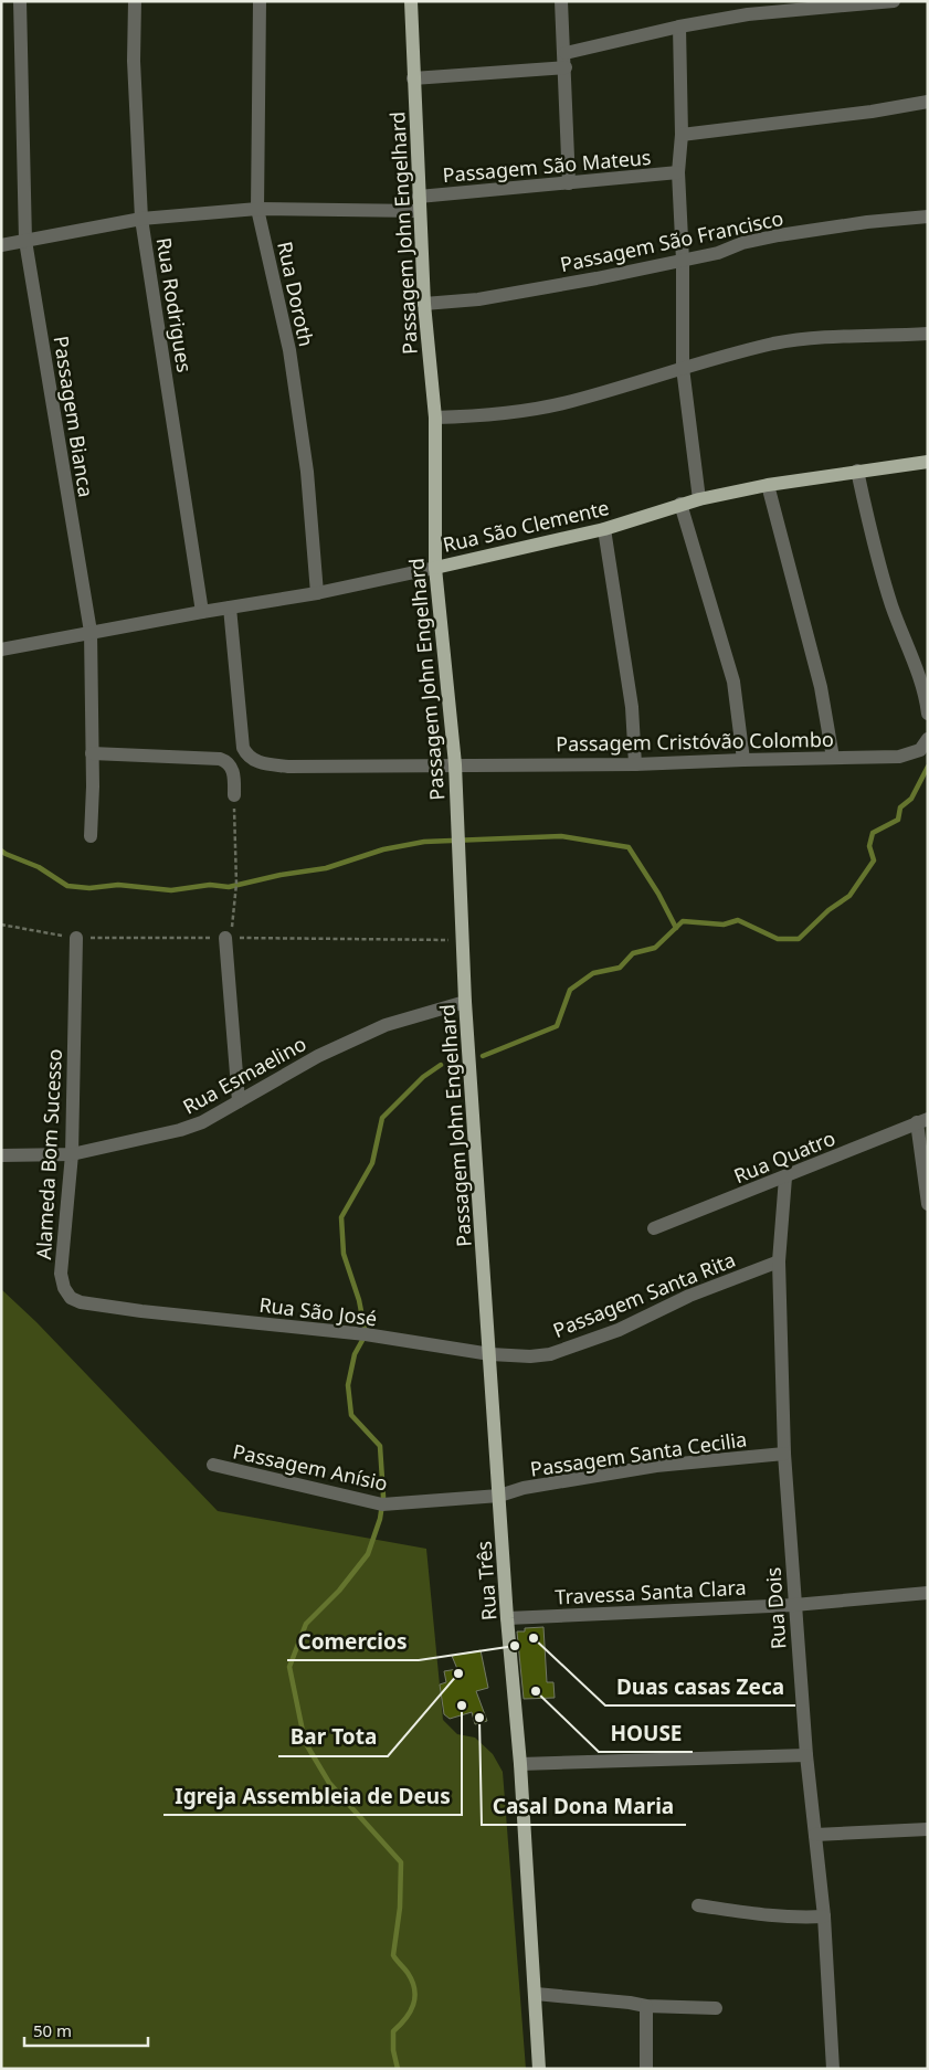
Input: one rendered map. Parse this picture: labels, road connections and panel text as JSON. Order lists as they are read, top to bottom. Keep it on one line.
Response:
{"streets":{"main road":["Passagem John Engelhard","Rua São Clemente","Rua Três"],"street":["Passagem São Mateus","Passagem São Francisco","Rua Doroth","Rua Rodrigues","Passagem Bianca","Passagem Cristóvão Colombo","Rua Esmaelino","Alameda Bom Sucesso","Rua Quatro","Passagem Santa Rita","Rua São José","Passagem Santa Cecilia","Passagem Anísio","Travessa Santa Clara","Rua Dois"]},"crossings":[["Passagem São Mateus","Passagem John Engelhard"],["Passagem John Engelhard","Passagem São Francisco"],["Passagem John Engelhard","Rua São Clemente"],["Passagem John Engelhard","Passagem Cristóvão Colombo"],["Passagem John Engelhard","Rua Esmaelino"],["Passagem John Engelhard","Passagem Santa Rita"],["Passagem John Engelhard","Rua São José"],["Passagem John Engelhard","Rua Três"],["Rua Doroth","Rua São Clemente"],["Rua Rodrigues","Rua São Clemente"],["Passagem Bianca","Rua São Clemente"],["Rua São Clemente","Passagem Cristóvão Colombo"],["Rua Esmaelino","Alameda Bom Sucesso"],["Alameda Bom Sucesso","Rua São José"],["Rua Quatro","Rua Dois"],["Passagem Santa Rita","Rua São José"],["Passagem Santa Rita","Rua Três"],["Passagem Santa Rita","Rua Dois"],["Rua São José","Rua Três"],["Passagem Santa Cecilia","Passagem Anísio"],["Passagem Santa Cecilia","Rua Três"],["Passagem Santa Cecilia","Rua Dois"],["Passagem Anísio","Rua Três"],["Rua Três","Travessa Santa Clara"],["Travessa Santa Clara","Rua Dois"]],"places":["Duas casas Zeca","Comercios","Bar Tota","HOUSE","Igreja Assembleia de Deus","Casal Dona Maria"],"scale_bar":"50 m"}
